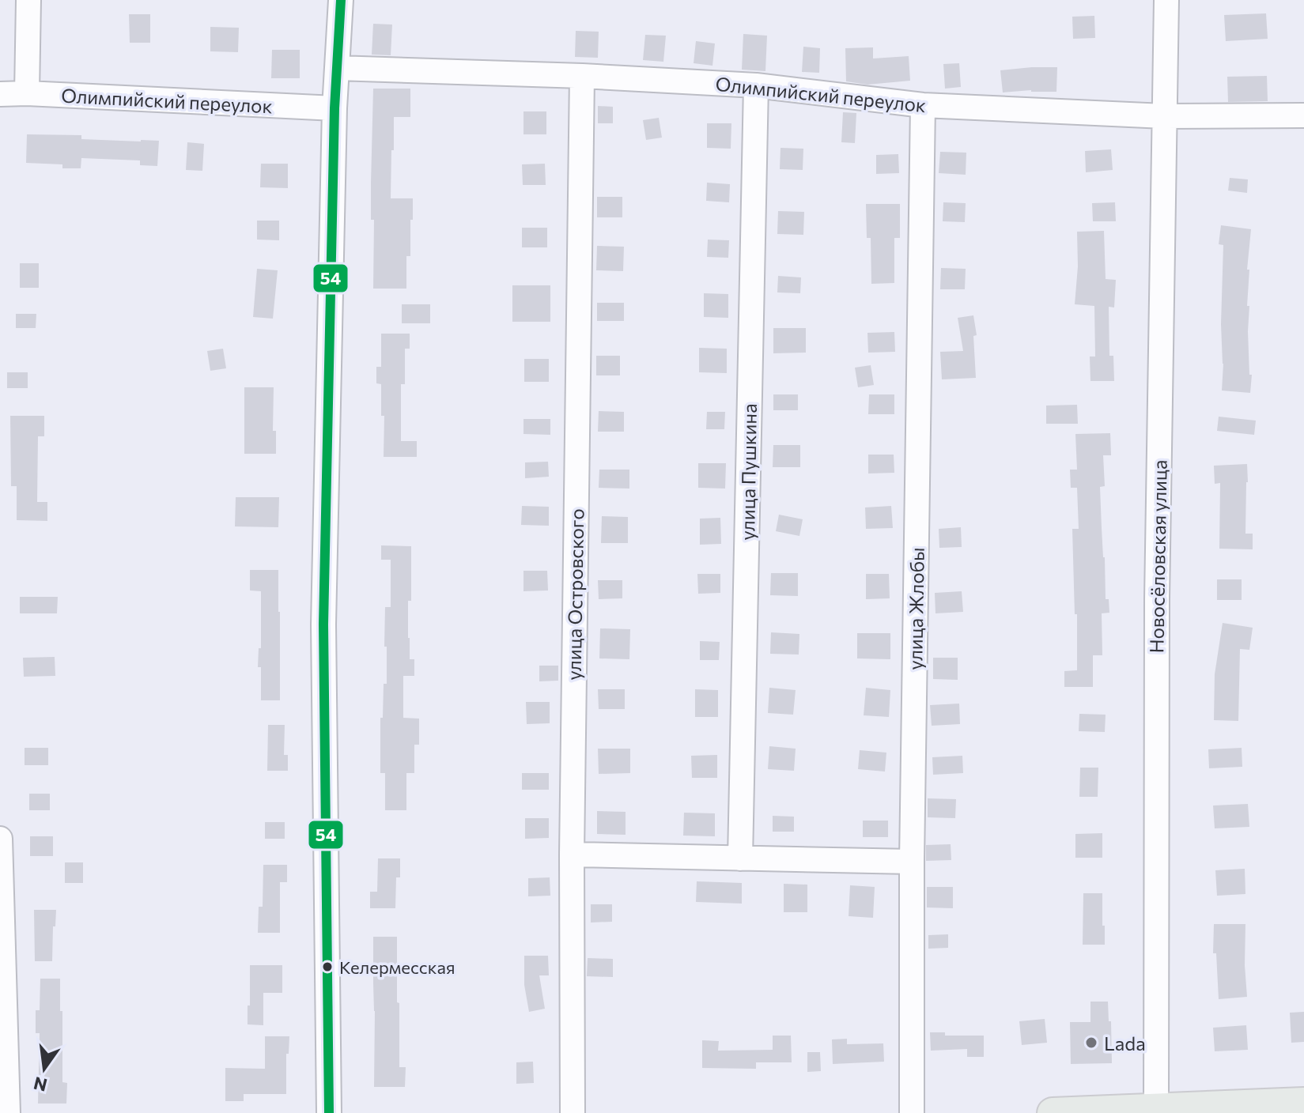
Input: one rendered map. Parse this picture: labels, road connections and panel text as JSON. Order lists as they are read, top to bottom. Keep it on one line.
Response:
{"streets":{"street":["Олимпийский переулок","улица Пушкина","Новосёловская улица","улица Островского","улица Жлобы"]},"crossings":[["Олимпийский переулок","улица Пушкина"],["Олимпийский переулок","Новосёловская улица"],["Олимпийский переулок","улица Островского"],["Олимпийский переулок","улица Жлобы"]],"places":["Келермесская","Lada"],"lines":["transit line 54"],"north":"bottom"}
